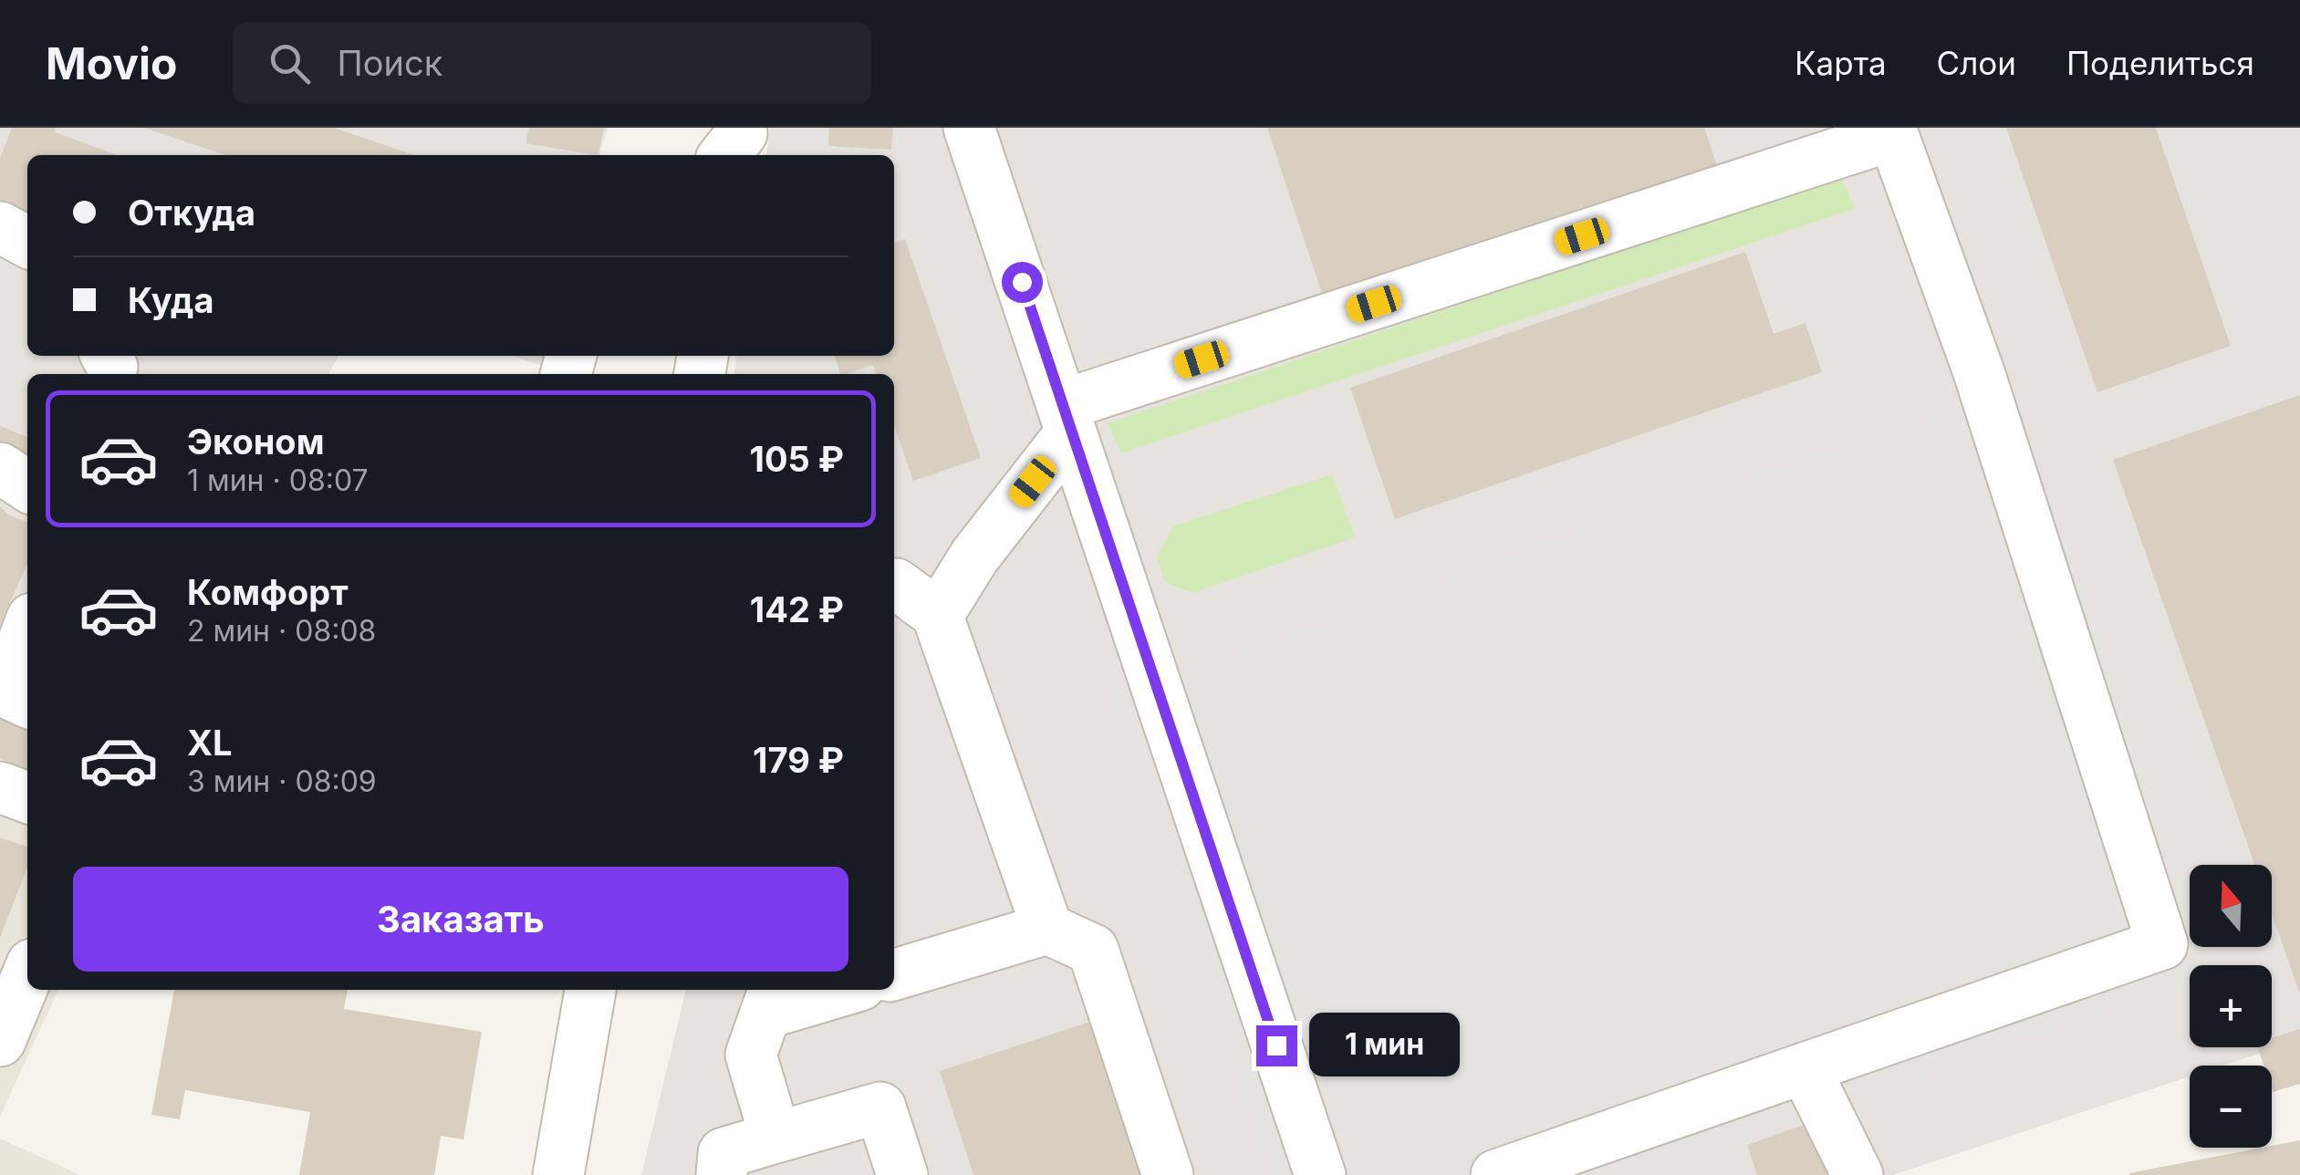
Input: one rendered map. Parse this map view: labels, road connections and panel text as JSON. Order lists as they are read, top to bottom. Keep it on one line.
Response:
{"north":"top","page":{"header":"Movio","search":"Поиск","nav":["Карта","Слои","Поделиться"],"banner":["Откуда","Куда"],"list":[{"name":"Эконом","note":"1 мин · 08:07","value":"105 ₽"},{"name":"Комфорт","note":"2 мин · 08:08","value":"142 ₽"},{"name":"XL","note":"3 мин · 08:09","value":"179 ₽"}],"buttons":"Заказать","map_buttons":["+","−"],"bubble":"1 мин"}}
